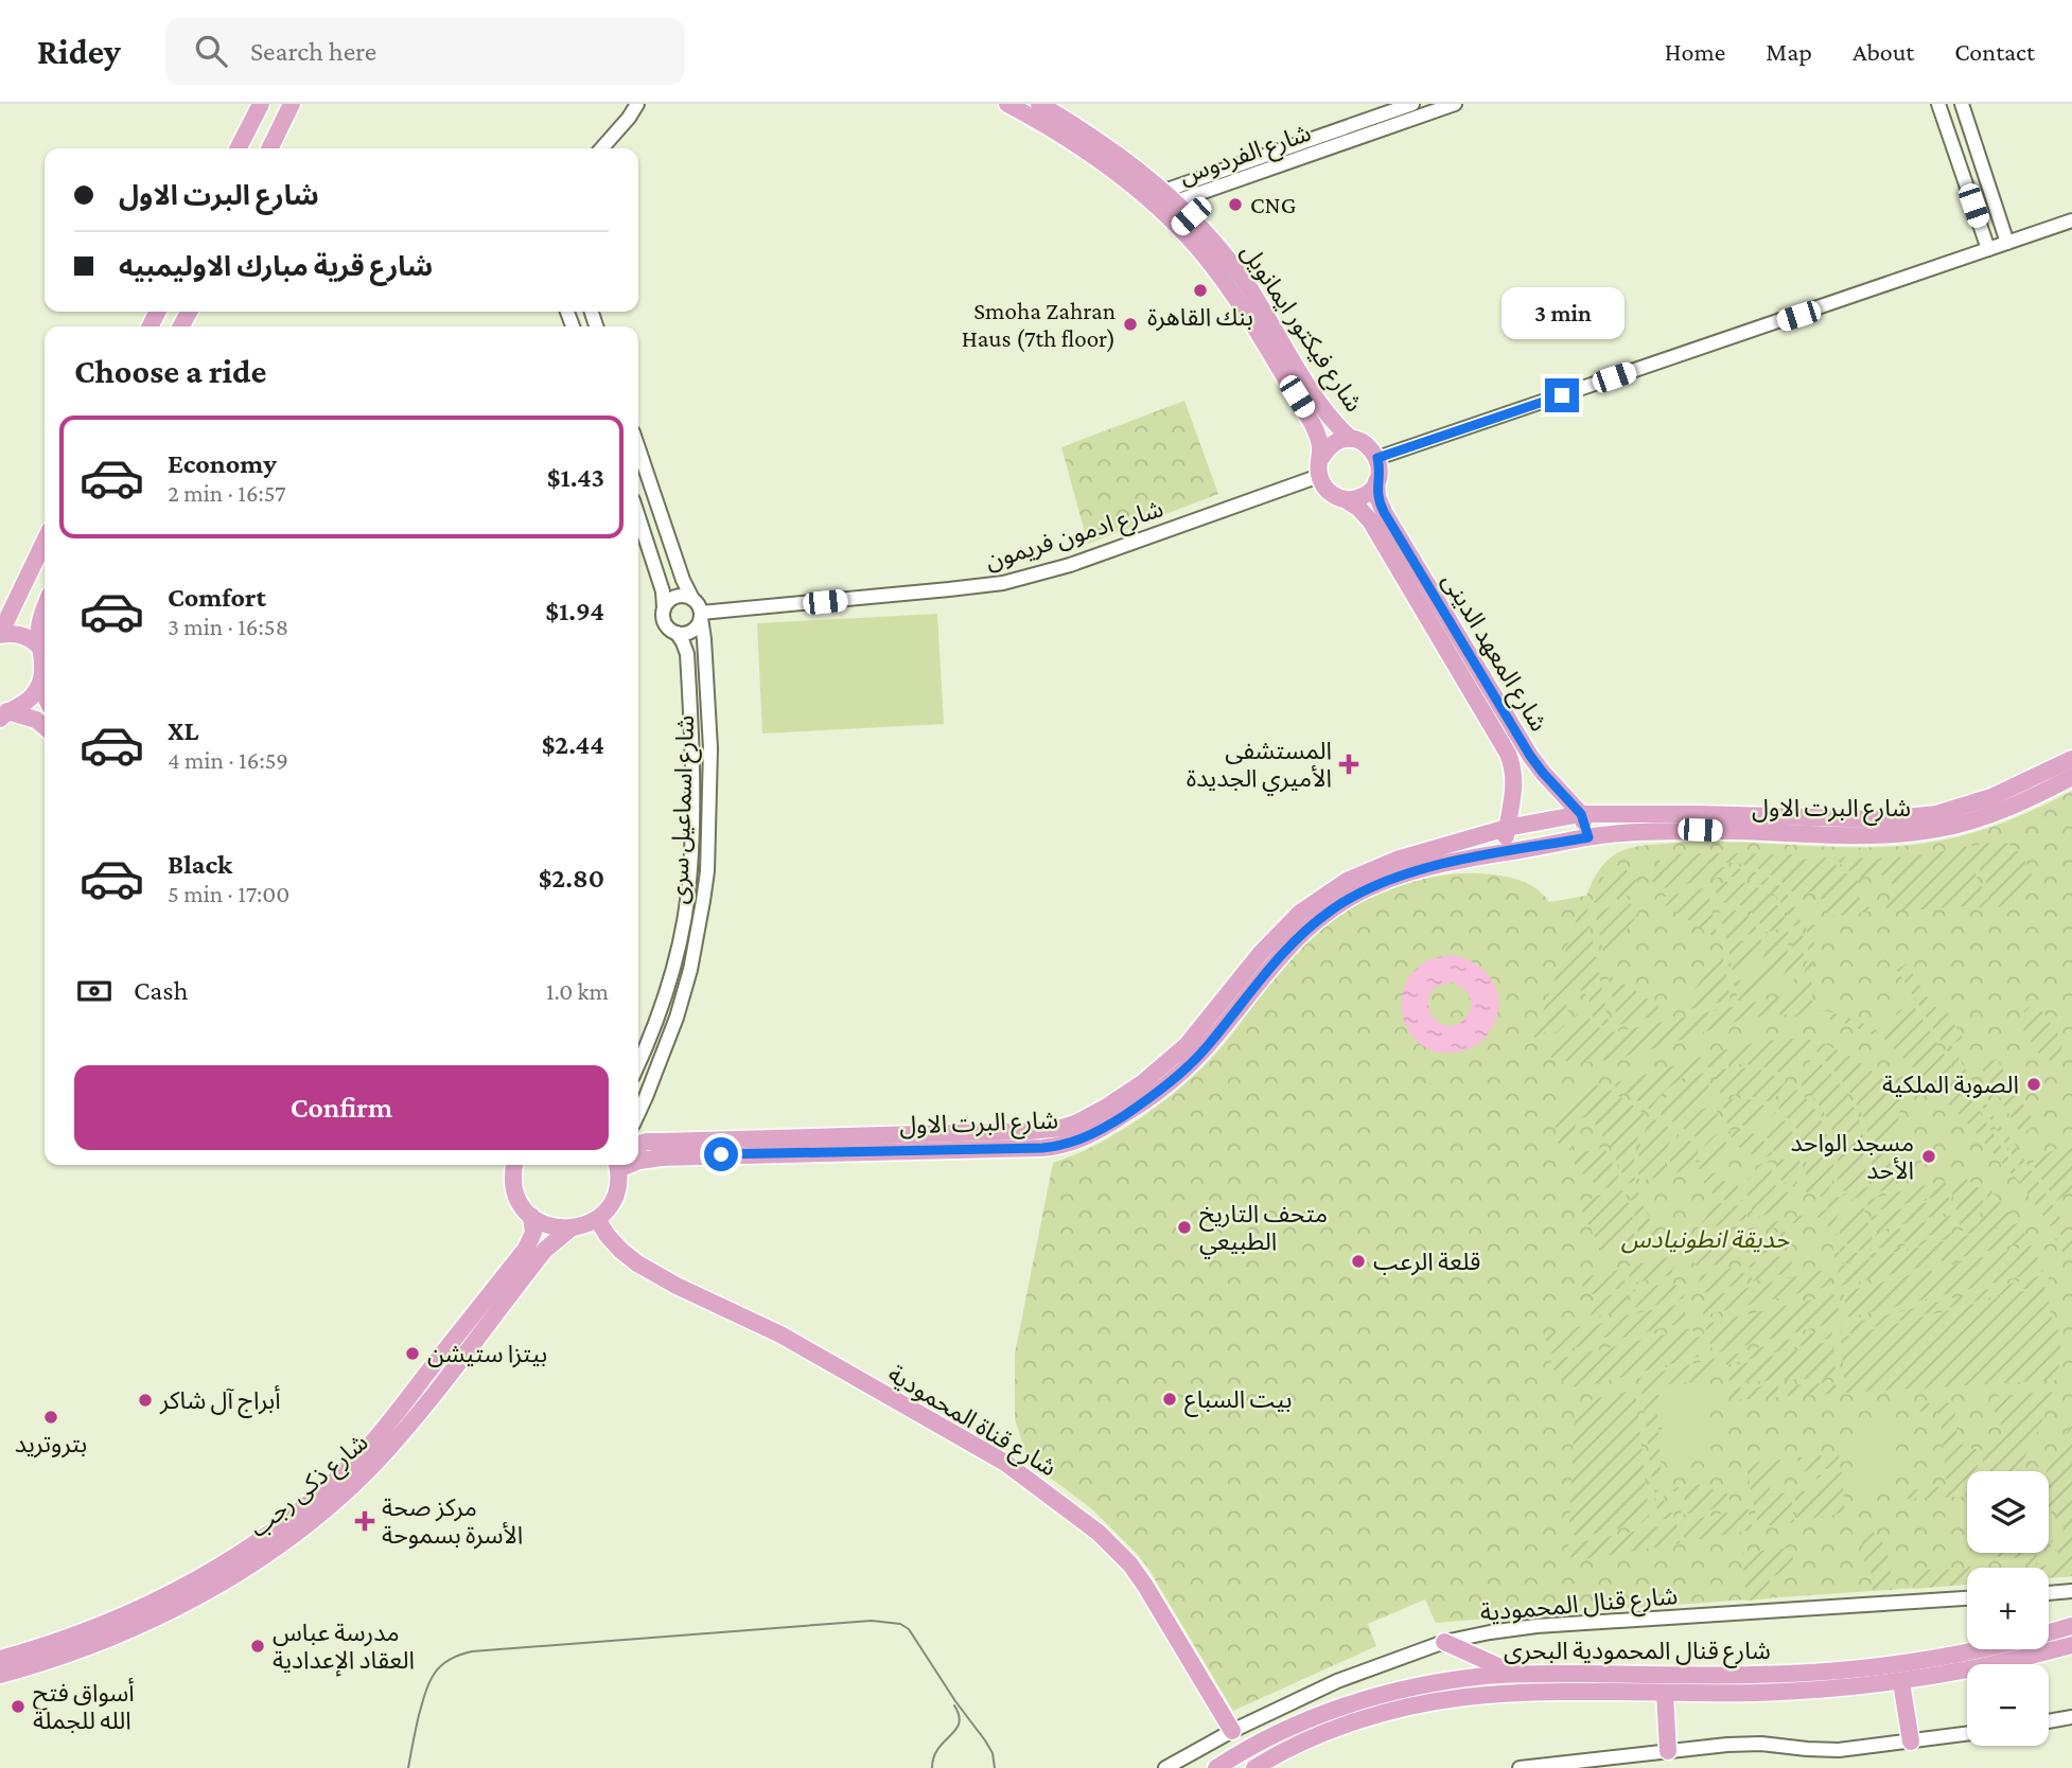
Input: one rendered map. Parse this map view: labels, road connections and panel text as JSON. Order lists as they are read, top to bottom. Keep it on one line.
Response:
{"streets":{"main road":["شارع فيكتور ايمانويل","شارع المعهد الدينى","شارع البرت الاول","شارع قناة المحمودية","شارع ذكى رجب","شارع قنال المحمودية البحرى"],"street":["شارع الفردوس","شارع ادمون فريمون","شارع اسماعيل سرى","شارع قنال المحمودية"]},"crossings":[["شارع الفردوس","شارع فيكتور ايمانويل"],["شارع فيكتور ايمانويل","شارع ادمون فريمون"],["شارع فيكتور ايمانويل","شارع المعهد الدينى"],["شارع ادمون فريمون","شارع المعهد الدينى"],["شارع ادمون فريمون","شارع اسماعيل سرى"],["شارع المعهد الدينى","شارع البرت الاول"],["شارع قناة المحمودية","شارع قنال المحمودية"]],"parks":["حديقة انطونيادس"],"places":{"other":["CNG","بنك القاهرة","Smoha Zahran Haus (7th floor)","الصوبة الملكية","مسجد الواحد الأحد","متحف التاريخ الطبيعي","قلعة الرعب","بيتزا ستيشن","بيت السباع","أبراج آل شاكر","بتروتريد","مدرسة عباس العقاد الإعدادية","أسواق فتح الله للجملة"],"health":["المستشفى الأميري الجديدة","مركز صحة الأسرة بسموحة"]},"page":{"header":"Ridey","search":"Search here","nav":["Home","Map","About","Contact"],"banner":["شارع البرت الاول","شارع قرية مبارك الاوليمبيه"],"bubble":"3 min","heading":"Choose a ride","list":[{"name":"Economy","note":"2 min · 16:57","value":"$1.43"},{"name":"Comfort","note":"3 min · 16:58","value":"$1.94"},{"name":"XL","note":"4 min · 16:59","value":"$2.44"},{"name":"Black","note":"5 min · 17:00","value":"$2.80"}],"pay":["Cash","1.0 km"],"buttons":"Confirm","map_buttons":["+","−"]}}
